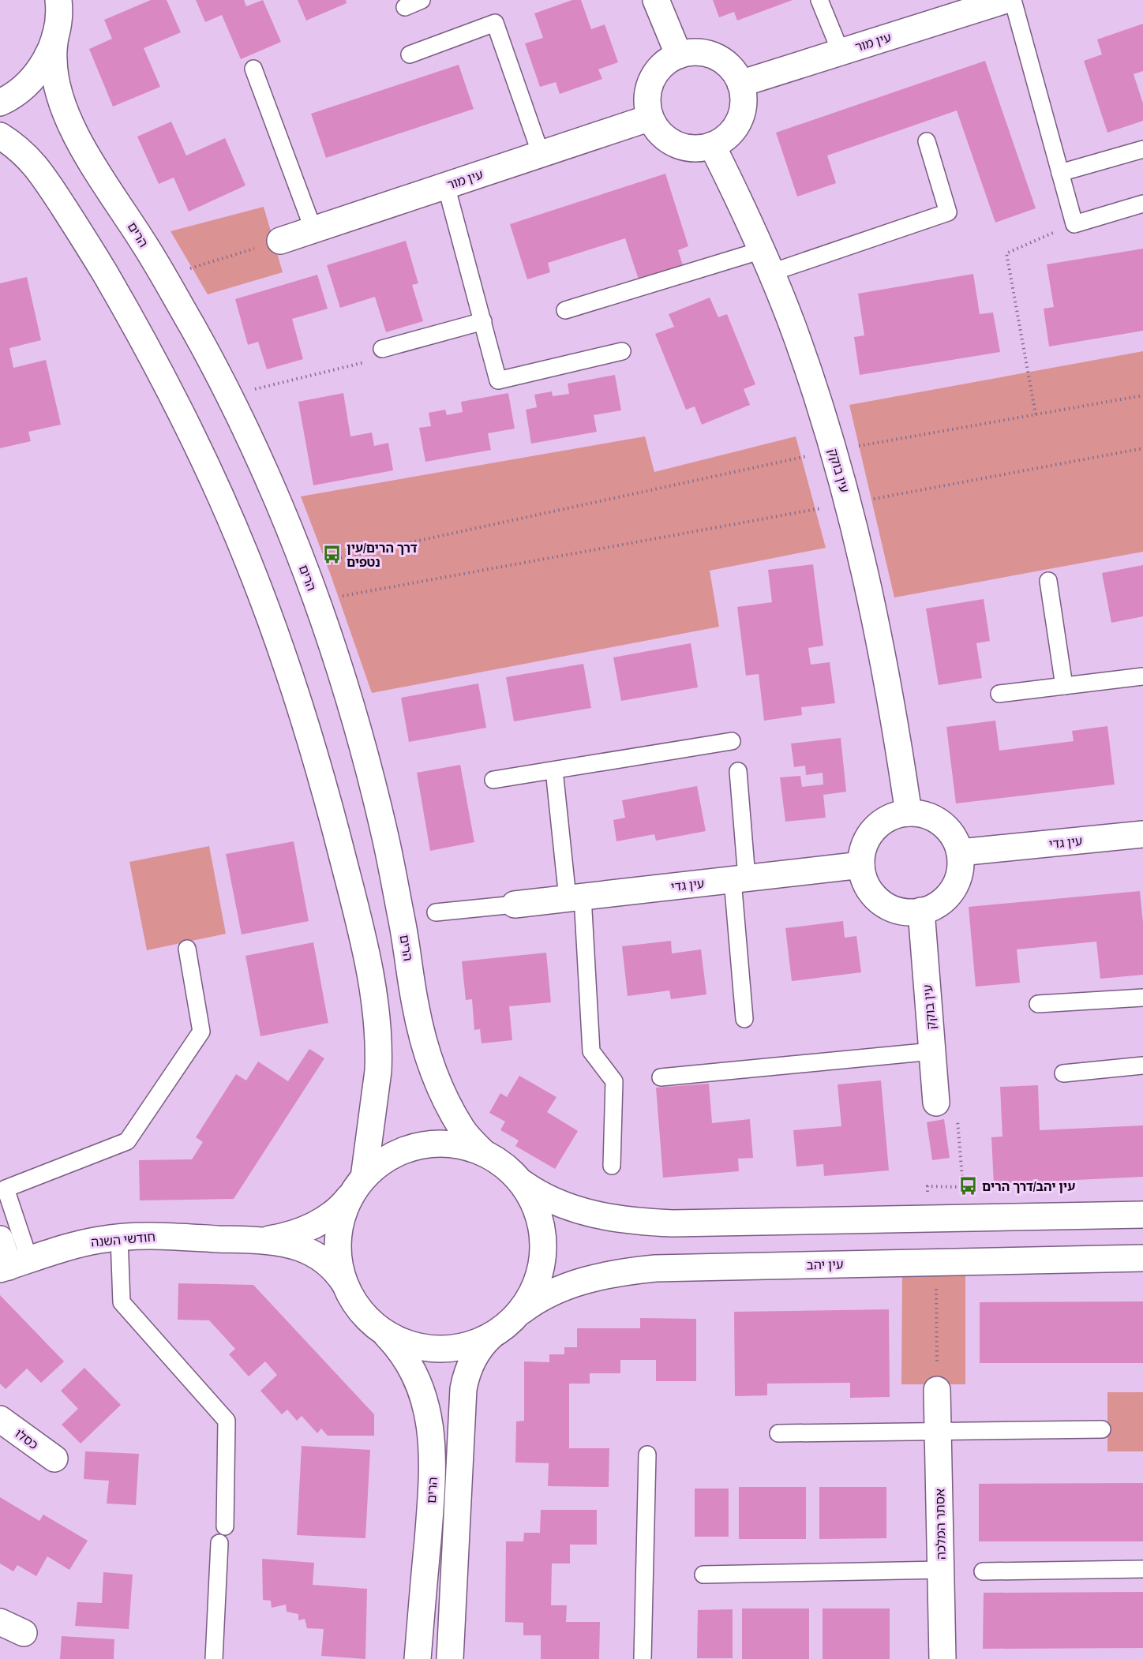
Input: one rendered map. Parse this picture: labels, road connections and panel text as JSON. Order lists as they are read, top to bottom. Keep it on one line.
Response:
{"streets":{"street":["עין מור","הרים","עין בוקק","עין גדי","חודשי השנה","עין יהב","כסלו","אסתר המלכה"]},"crossings":[["עין מור","עין בוקק"],["הרים","חודשי השנה"],["עין בוקק","עין גדי"]],"places":{"bus stop":["דרך הרים/עין נטפים","עין יהב/דרך הרים"]}}
